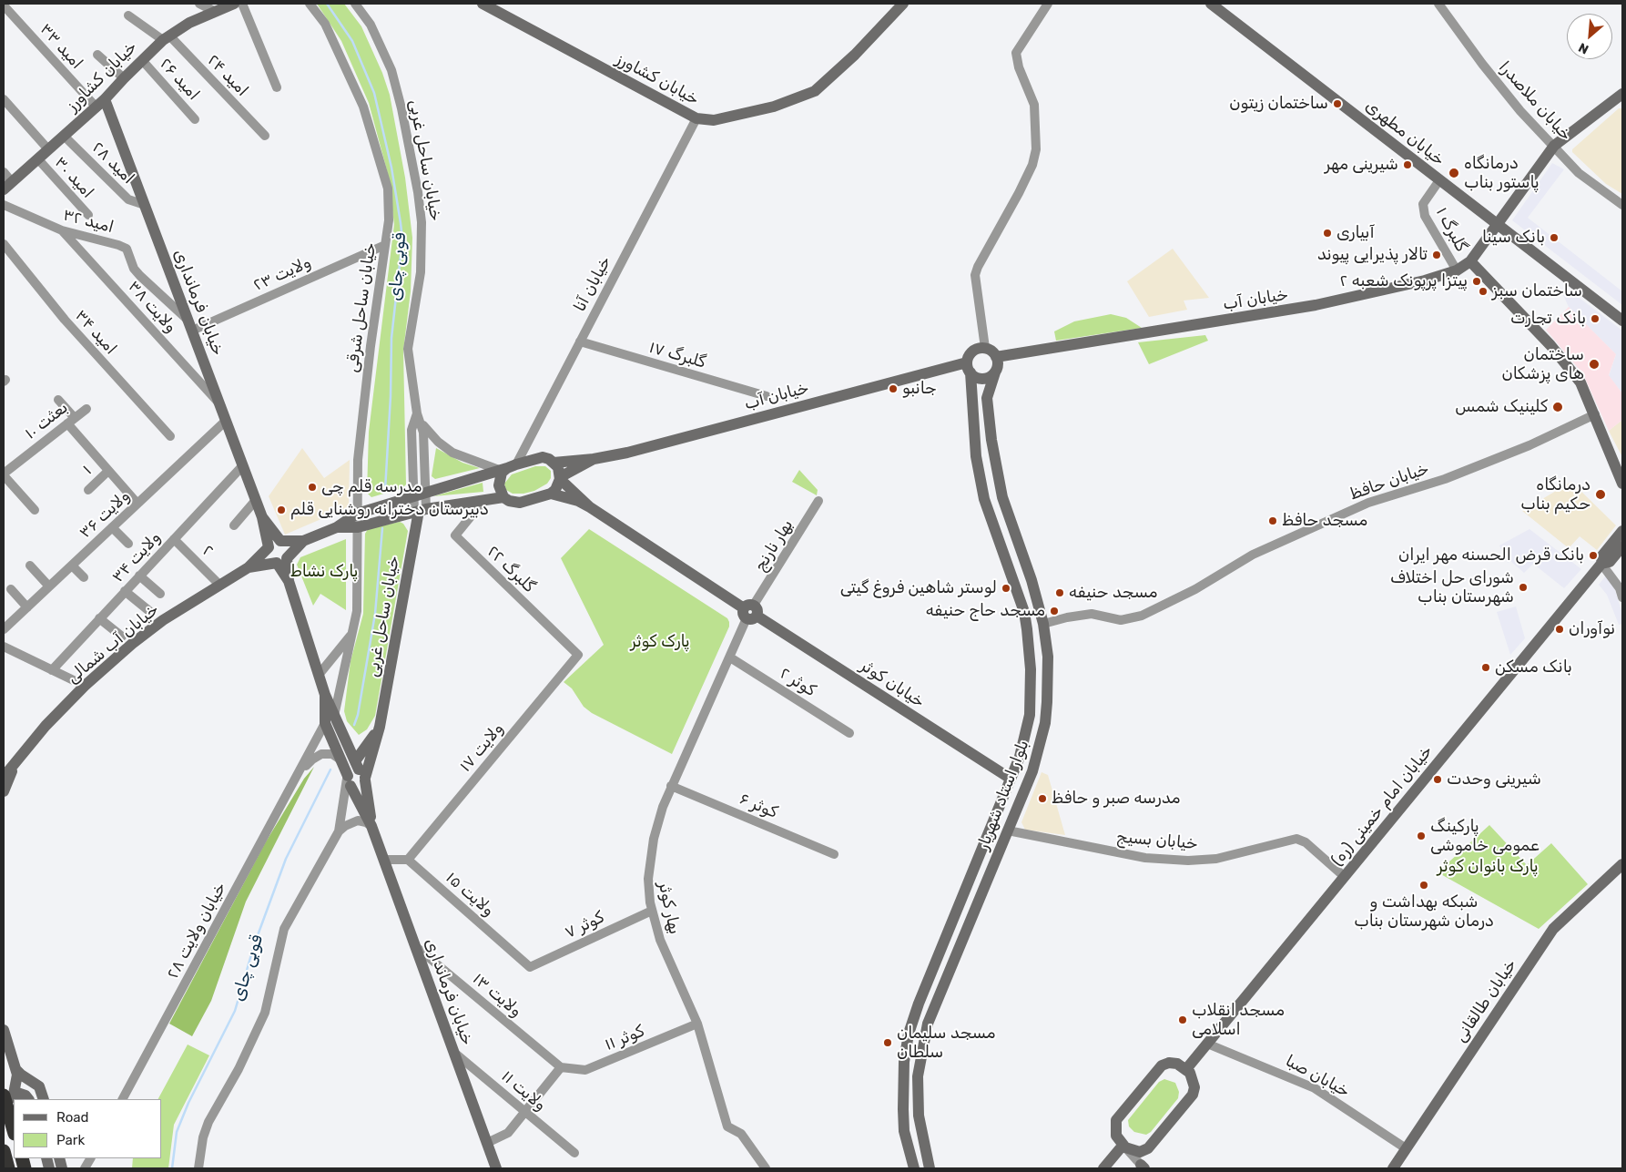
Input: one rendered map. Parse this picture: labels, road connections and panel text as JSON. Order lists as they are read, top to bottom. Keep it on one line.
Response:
{"streets":{"main road":["خیابان کشاورز","خیابان مطهری","خیابان ساحل غربی","خیابان آب","خیابان فرمانداری","خیابان آب شمالی","خیابان کوثر","بلوار استاد شهریار","خیابان امام خمینی (ره)","خیابان طالقانی"],"street":["امید ۳۳","امید ۲۴","امید ۲۶","خیابان ملاصدرا","امید ۲۸","امید ۳۰","امید ۳۲","گلبرگ ۱","ولایت ۲۳","خیابان آنا","ولایت ۳۸","خیابان ساحل شرقی","امید ۳۴","گلبرگ ۱۷","بعثت ۱۰","۱","خیابان حافظ","ولایت ۳۶","بهار نارنج","۲","ولایت ۳۴","گلبرگ ۲۲","کوثر ۲","ولایت ۱۷","کوثر ۶","خیابان بسیج","ولایت ۱۵","بهار کوثر","کوثر ۷","خیابان ولایت ۲۸","ولایت ۱۳","کوثر ۱۱","خیابان صبا","ولایت ۱۱"]},"crossings":[["امید ۳۳","خیابان کشاورز"],["امید ۳۳","خیابان فرمانداری"],["امید ۲۴","خیابان کشاورز"],["خیابان کشاورز","امید ۲۶"],["خیابان کشاورز","امید ۲۸"],["خیابان کشاورز","امید ۳۰"],["خیابان کشاورز","خیابان آنا"],["خیابان کشاورز","خیابان فرمانداری"],["خیابان ملاصدرا","خیابان آب"],["خیابان مطهری","گلبرگ ۱"],["خیابان مطهری","خیابان آب"],["خیابان ساحل غربی","خیابان فرمانداری"],["امید ۲۸","خیابان فرمانداری"],["امید ۳۲","ولایت ۲۳"],["امید ۳۲","خیابان فرمانداری"],["امید ۳۲","ولایت ۳۸"],["گلبرگ ۱","خیابان آب"],["ولایت ۲۳","خیابان فرمانداری"],["ولایت ۲۳","خیابان ساحل شرقی"],["خیابان آنا","خیابان آب"],["خیابان آنا","گلبرگ ۱۷"],["خیابان آنا","خیابان کوثر"],["خیابان آب","خیابان کوثر"],["خیابان آب","بلوار استاد شهریار"],["خیابان فرمانداری","ولایت ۳۸"],["خیابان فرمانداری","خیابان ساحل شرقی"],["خیابان فرمانداری","ولایت ۳۶"],["خیابان فرمانداری","ولایت ۳۴"],["خیابان فرمانداری","خیابان آب شمالی"],["خیابان فرمانداری","خیابان ولایت ۲۸"],["خیابان فرمانداری","ولایت ۱۳"],["خیابان فرمانداری","ولایت ۱۱"],["خیابان ساحل شرقی","خیابان ولایت ۲۸"],["خیابان حافظ","بلوار استاد شهریار"],["بهار نارنج","خیابان کوثر"],["بهار نارنج","بهار کوثر"],["۲","ولایت ۳۴"],["۲","خیابان آب شمالی"],["گلبرگ ۲۲","ولایت ۱۷"],["کوثر ۲","بهار کوثر"],["خیابان کوثر","بلوار استاد شهریار"],["خیابان کوثر","بهار کوثر"],["ولایت ۱۷","ولایت ۱۵"],["بلوار استاد شهریار","خیابان بسیج"],["کوثر ۶","بهار کوثر"],["خیابان امام خمینی (ره)","خیابان بسیج"],["خیابان امام خمینی (ره)","خیابان صبا"],["ولایت ۱۵","کوثر ۷"],["بهار کوثر","کوثر ۷"],["بهار کوثر","کوثر ۱۱"],["ولایت ۱۳","کوثر ۱۱"],["خیابان طالقانی","خیابان صبا"]],"water":["قوبی چای"],"parks":["پارک نشاط","پارک کوثر","پارک بانوان کوثر"],"places":["ساختمان زیتون","شیرینی مهر","درمانگاه پاستور بناب","آبیاری","بانک سینا","تالار پذیرایی پیوند","پیتزا پرپونک شعبه ۲","ساختمان سبز","بانک تجارت","ساختمان های پزشکان","جانبو","کلینیک شمس","مدرسه قلم چی","درمانگاه حکیم بناب","دبیرستان دخترانه روشنایی قلم","مسجد حافظ","بانک قرض الحسنه مهر ایران","شورای حل اختلاف شهرستان بناب","لوستر شاهین فروغ گیتی","مسجد حنیفه","مسجد حاج حنیفه","نوآوران","بانک مسکن","شیرینی وحدت","مدرسه صبر و حافظ","پارکینگ عمومی خاموشی","شبکه بهداشت و درمان شهرستان بناب","مسجد انقلاب اسلامی","مسجد سلیمان سلطان"],"legend":["Road","Park"],"north":"bottom left"}
